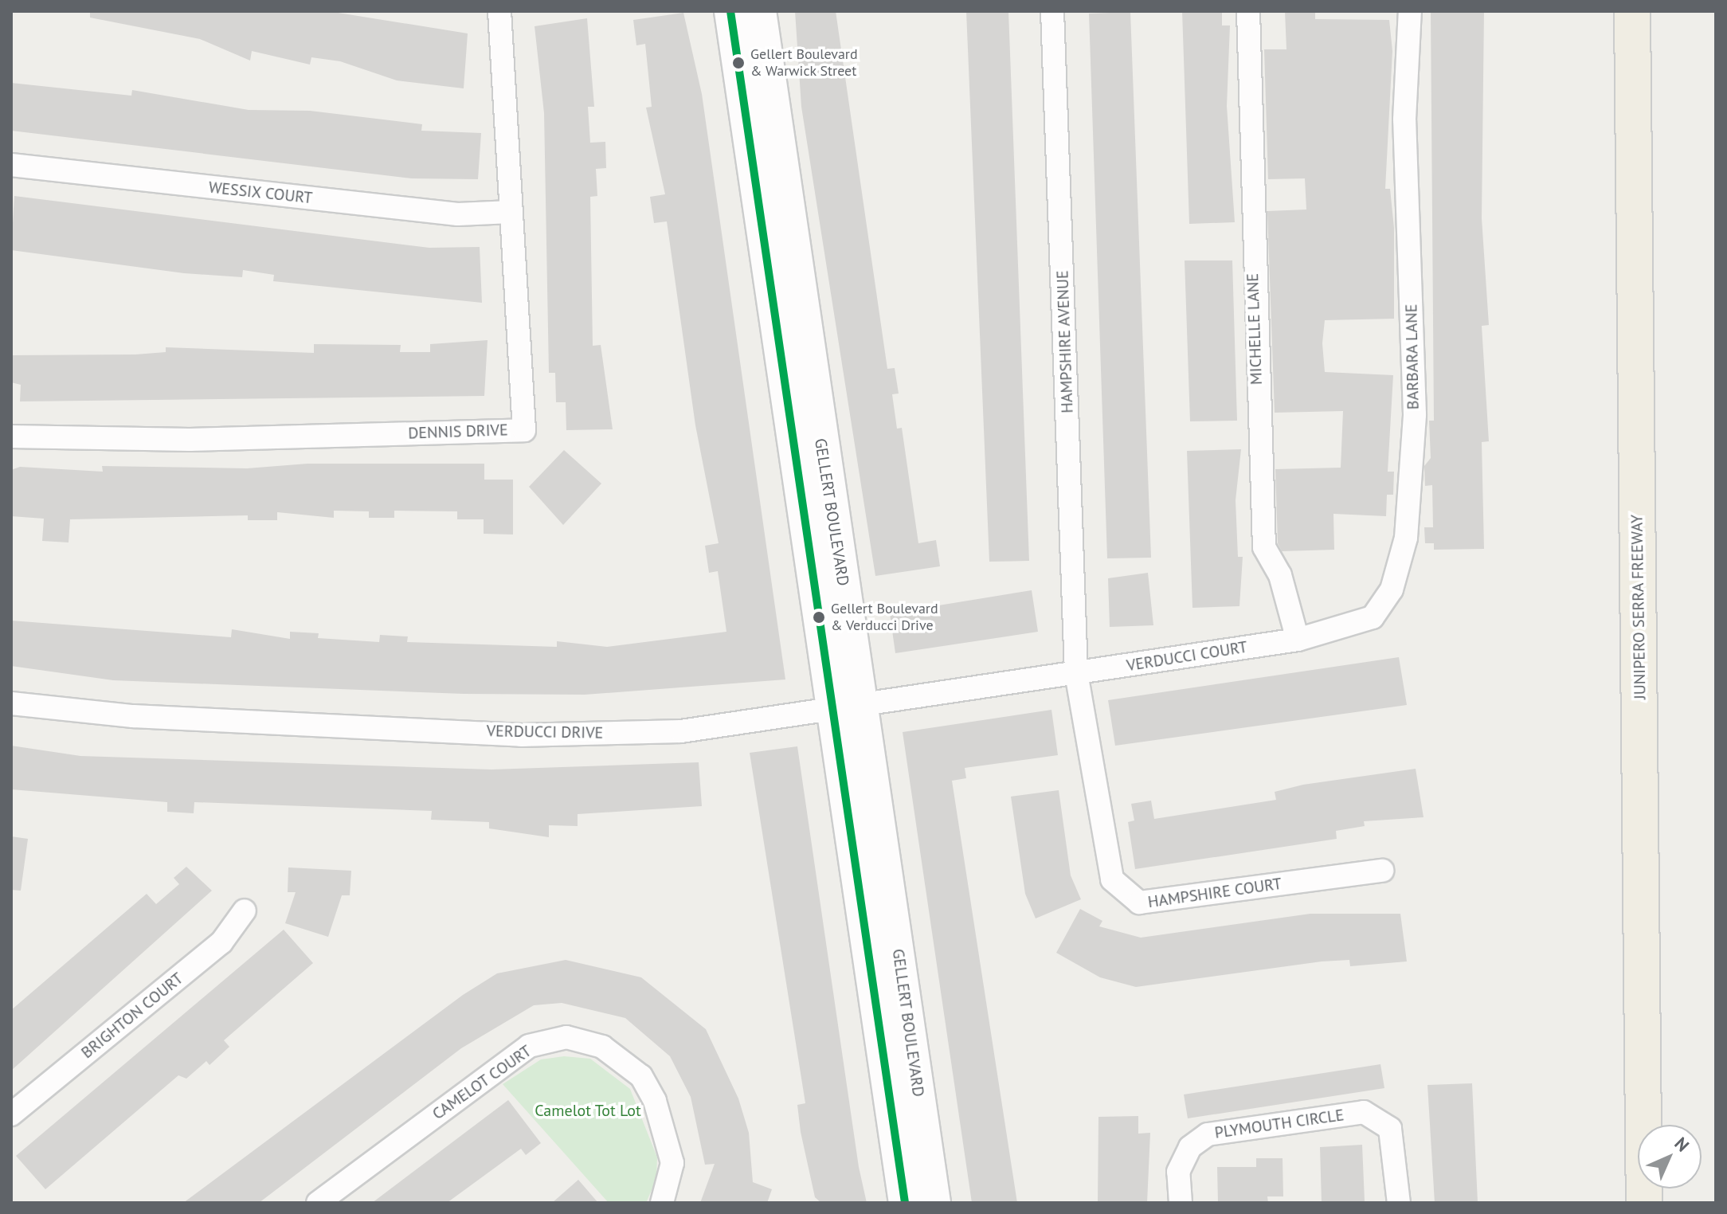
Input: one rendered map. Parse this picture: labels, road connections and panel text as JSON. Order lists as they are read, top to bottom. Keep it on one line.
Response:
{"streets":{"highway":["JUNIPERO SERRA FREEWAY"],"main road":["GELLERT BOULEVARD"],"street":["WESSIX COURT","MICHELLE LANE","HAMPSHIRE AVENUE","BARBARA LANE","DENNIS DRIVE","VERDUCCI COURT","VERDUCCI DRIVE","HAMPSHIRE COURT","BRIGHTON COURT","CAMELOT COURT","PLYMOUTH CIRCLE"]},"crossings":[["WESSIX COURT","DENNIS DRIVE"],["MICHELLE LANE","BARBARA LANE"],["MICHELLE LANE","VERDUCCI COURT"],["HAMPSHIRE AVENUE","VERDUCCI COURT"],["HAMPSHIRE AVENUE","VERDUCCI DRIVE"],["HAMPSHIRE AVENUE","HAMPSHIRE COURT"],["BARBARA LANE","VERDUCCI COURT"],["GELLERT BOULEVARD","VERDUCCI DRIVE"],["VERDUCCI COURT","VERDUCCI DRIVE"],["VERDUCCI COURT","HAMPSHIRE COURT"],["VERDUCCI DRIVE","HAMPSHIRE COURT"]],"parks":["Camelot Tot Lot"],"places":["Gellert Boulevard & Warwick Street","Gellert Boulevard & Verducci Drive"],"north":"top right"}
